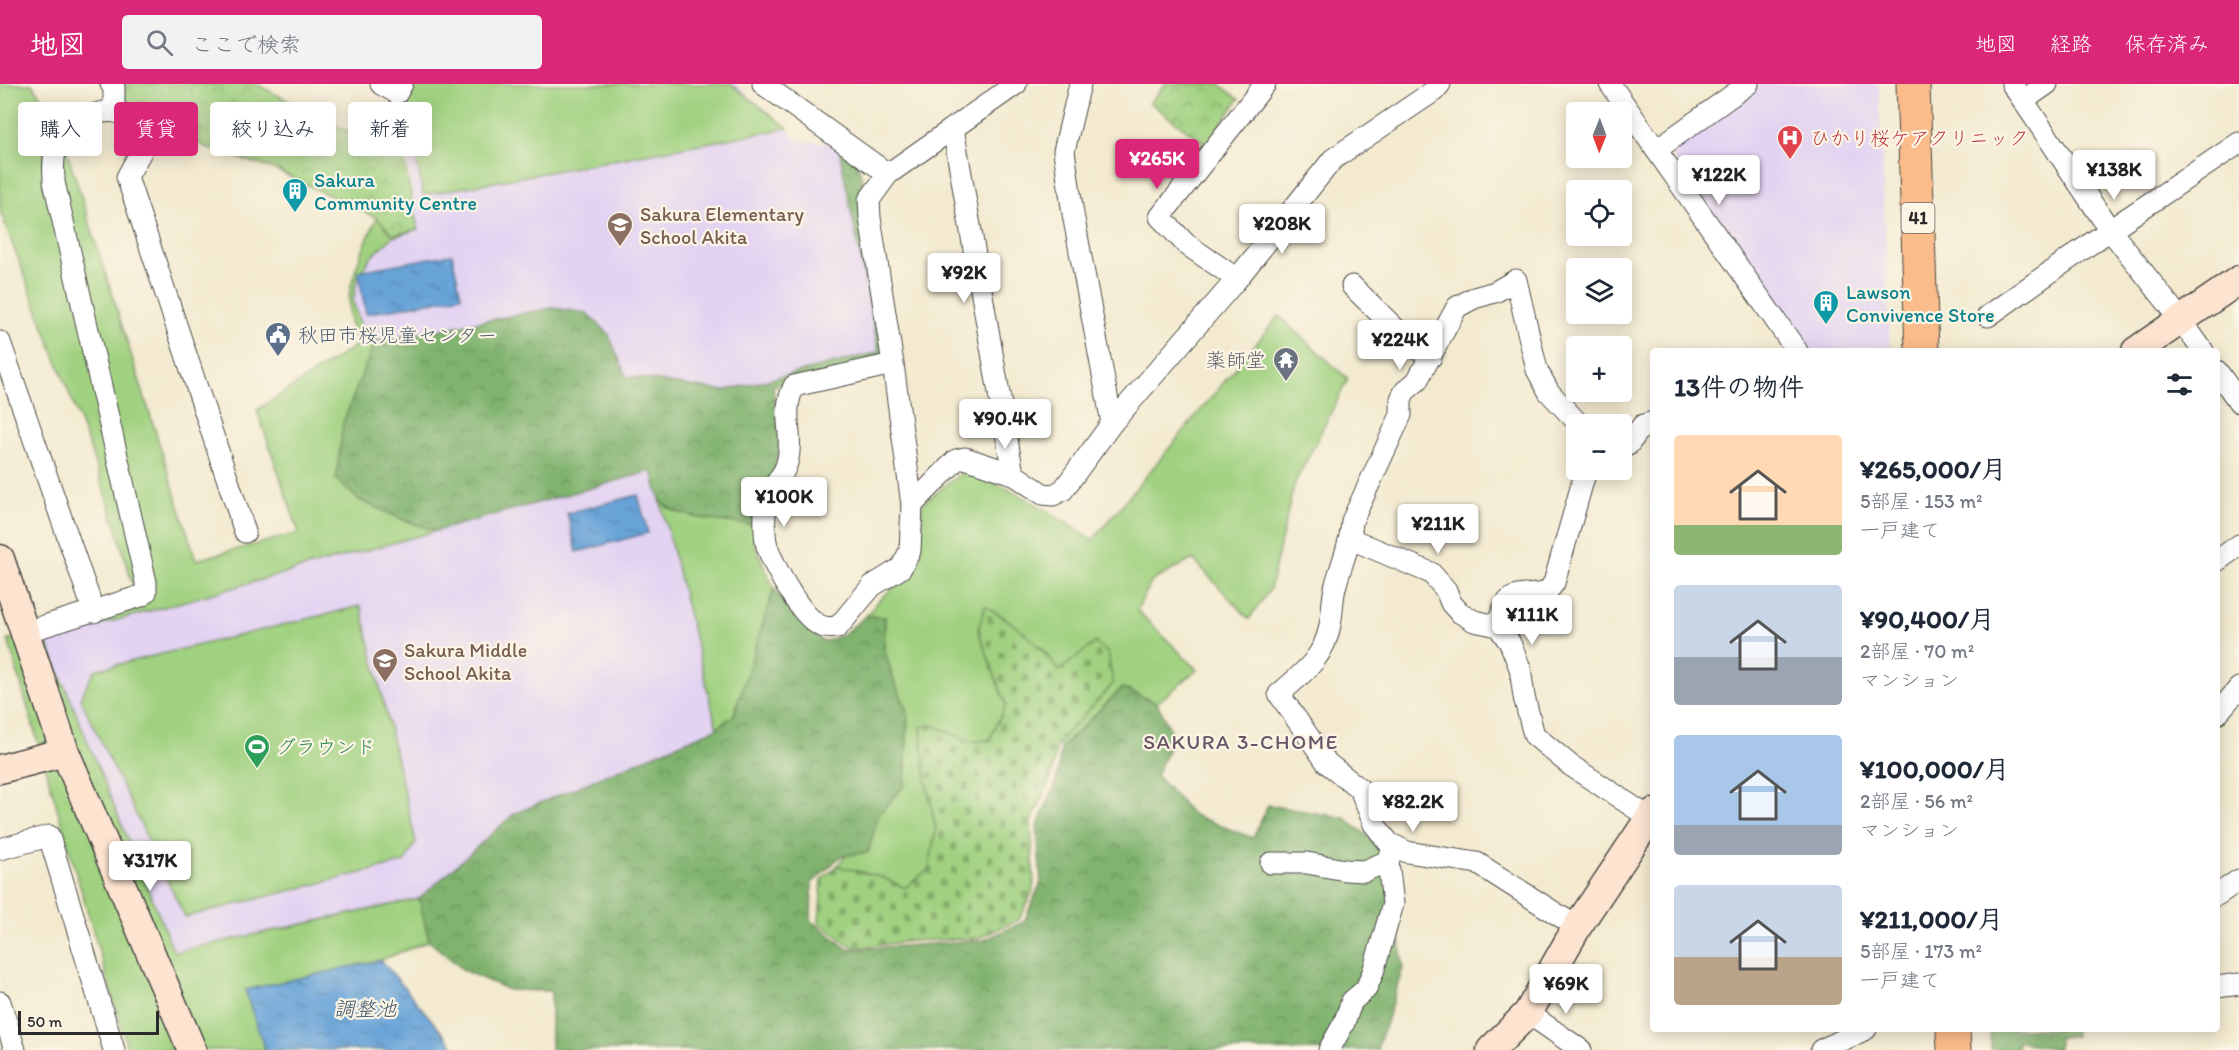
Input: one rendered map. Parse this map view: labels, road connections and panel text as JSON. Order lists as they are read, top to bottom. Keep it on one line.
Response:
{"streets":{"main road":["41"]},"districts":["SAKURA 3-CHOME"],"water":["調整池"],"places":{"hospital":["ひかり桜ケアクリニック"],"building":["Sakura Community Centre","Lawson Convivence Store"],"school or university":["Sakura Elementary School Akita","Sakura Middle School Akita"],"public building":["秋田市桜児童センター"],"temple":["薬師堂"],"sports":["グラウンド"]},"scale_bar":"50 m","north":"bottom","page":{"header":"地図","search":"ここで検索","nav":["地図","経路","保存済み"],"map_buttons":["+","−"],"chip":["購入","賃貸","絞り込み","新着"],"price":["¥265K","¥138K","¥122K","¥208K","¥92K","¥224K","¥90.4K","¥100K","¥211K","¥111K","¥82.2K","¥317K","¥69K"],"heading":"13件の物件","list":[{"name":"¥265,000/月","note":"5部屋 · 153 m² · 一戸建て"},{"name":"¥90,400/月","note":"2部屋 · 70 m² · マンション"},{"name":"¥100,000/月","note":"2部屋 · 56 m² · マンション"},{"name":"¥211,000/月","note":"5部屋 · 173 m² · 一戸建て"}],"scale":"50 m"}}
